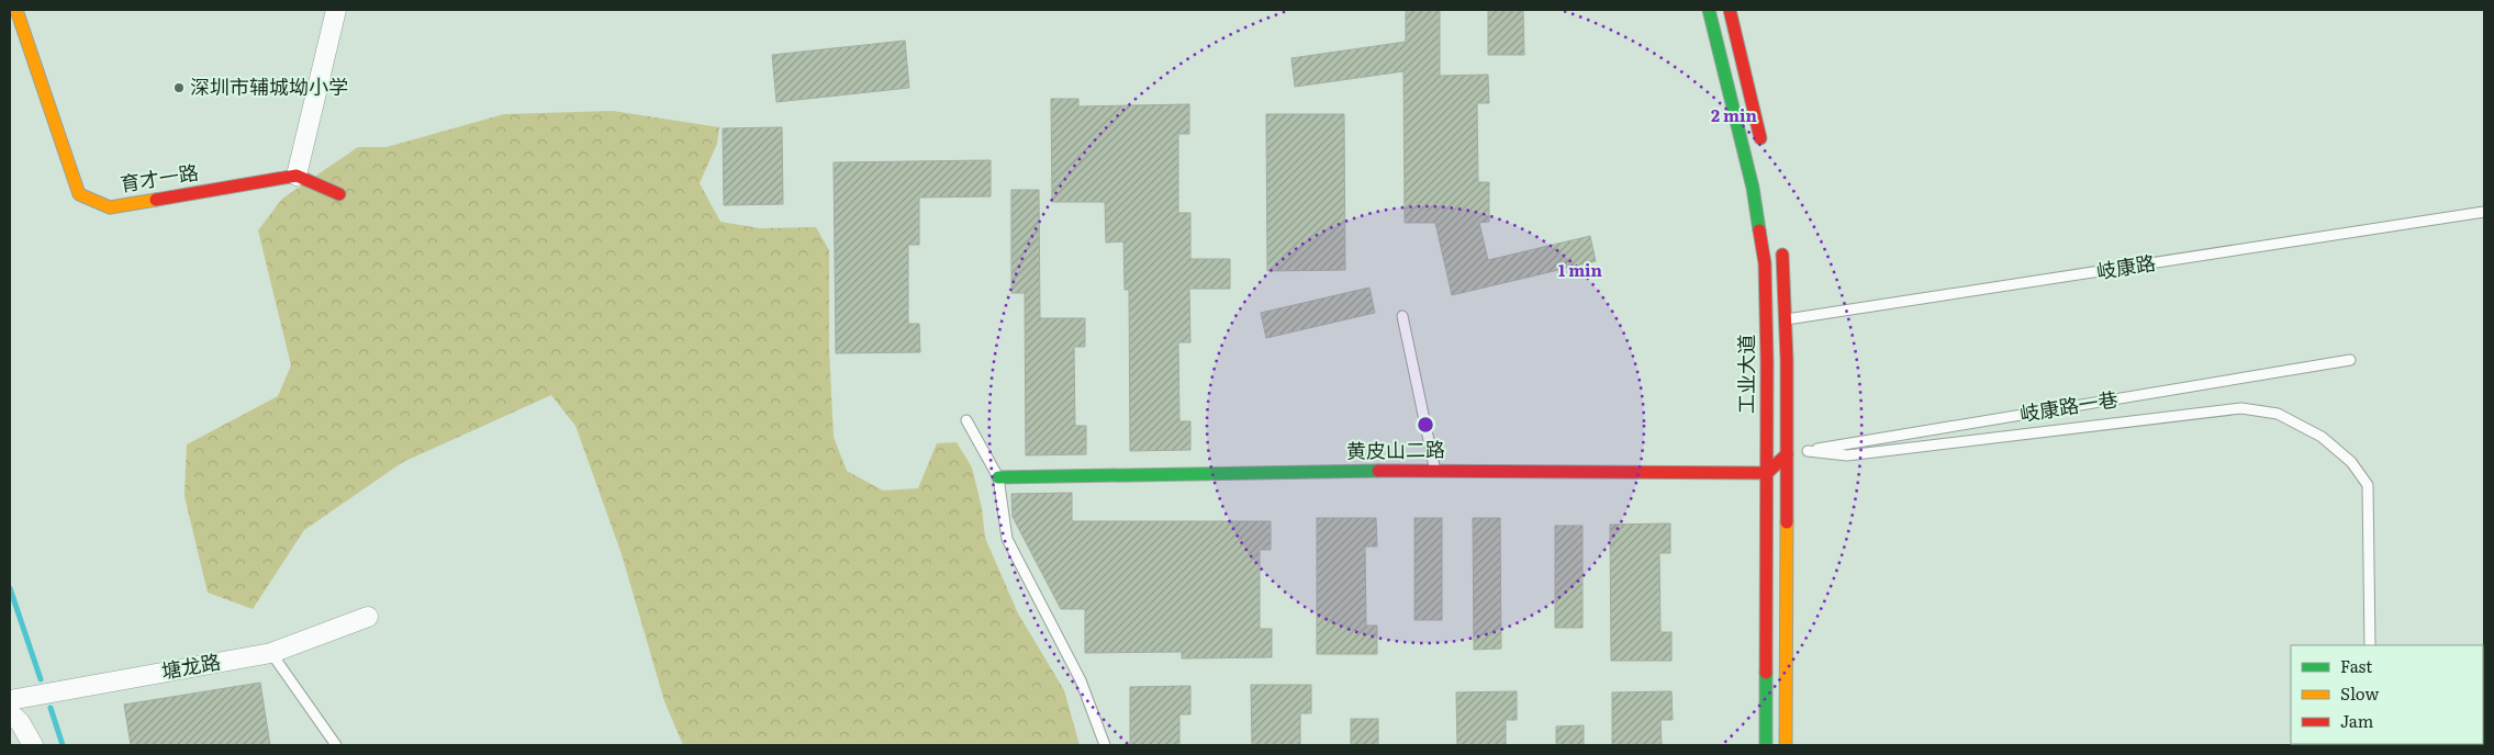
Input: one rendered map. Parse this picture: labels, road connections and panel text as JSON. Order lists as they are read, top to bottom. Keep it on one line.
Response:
{"streets":{"street":["育才一路","工业大道","黄皮山二路","塘龙路"],"lane":["岐康路","岐康路一巷"]},"crossings":[["岐康路","工业大道"],["工业大道","岐康路一巷"],["工业大道","黄皮山二路"]],"places":["深圳市辅城坳小学"],"legend":["Fast","Slow","Jam"],"rings":["2 min","1 min"]}
